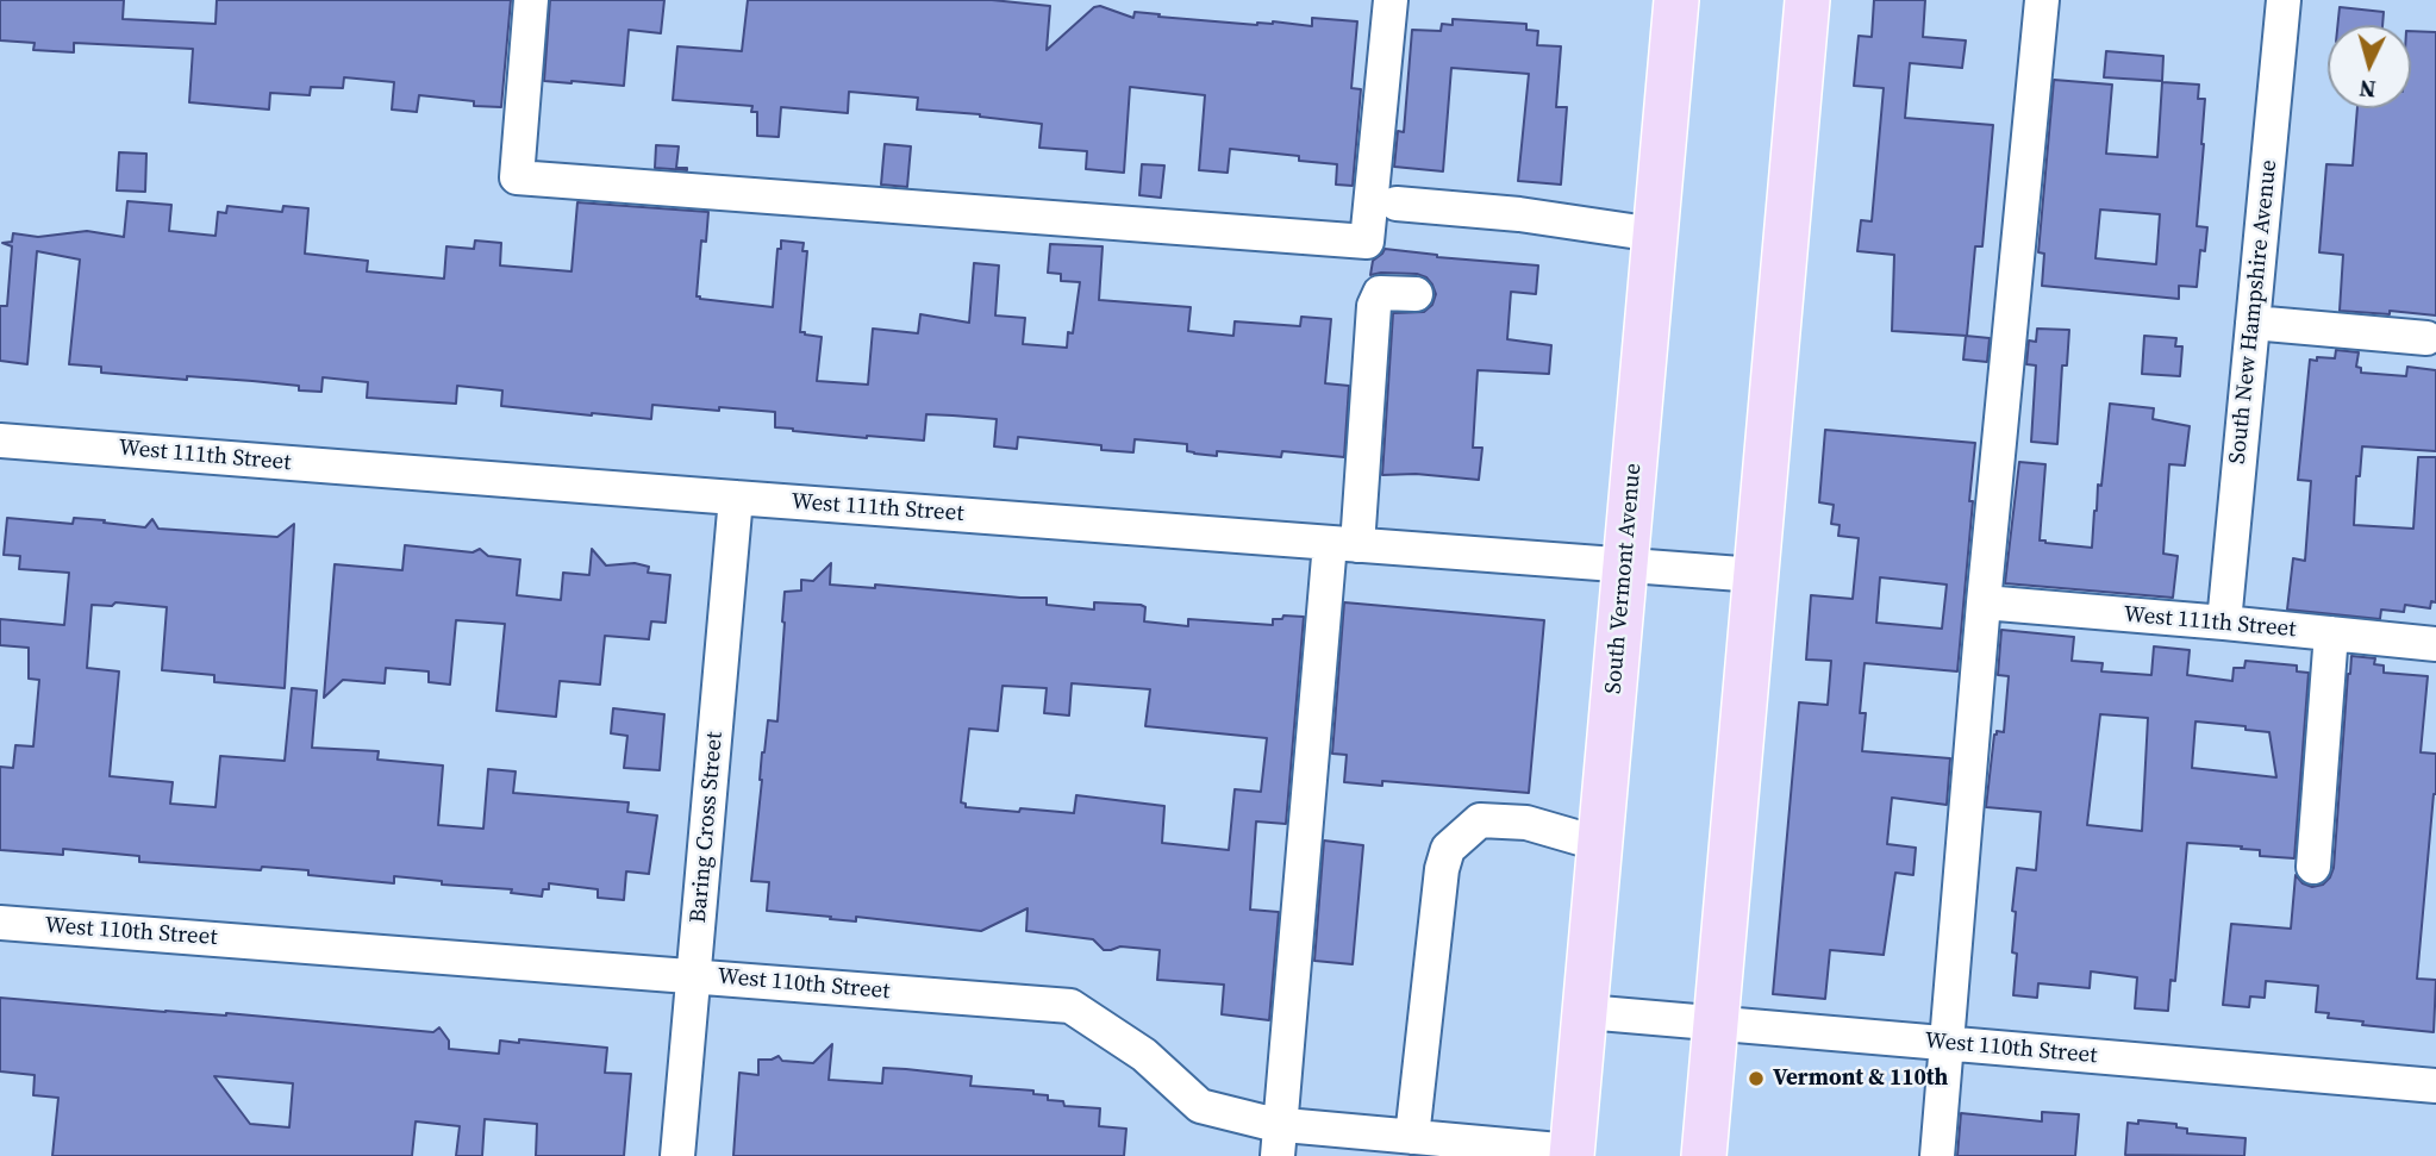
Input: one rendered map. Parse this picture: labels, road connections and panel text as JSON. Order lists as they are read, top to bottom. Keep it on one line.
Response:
{"streets":{"main road":["South Vermont Avenue"],"street":["South New Hampshire Avenue","West 111th Street","Baring Cross Street","West 110th Street"]},"crossings":[["South New Hampshire Avenue","West 111th Street"],["West 111th Street","South Vermont Avenue"],["West 111th Street","Baring Cross Street"],["South Vermont Avenue","West 110th Street"],["Baring Cross Street","West 110th Street"]],"places":["Vermont & 110th"],"north":"bottom"}
